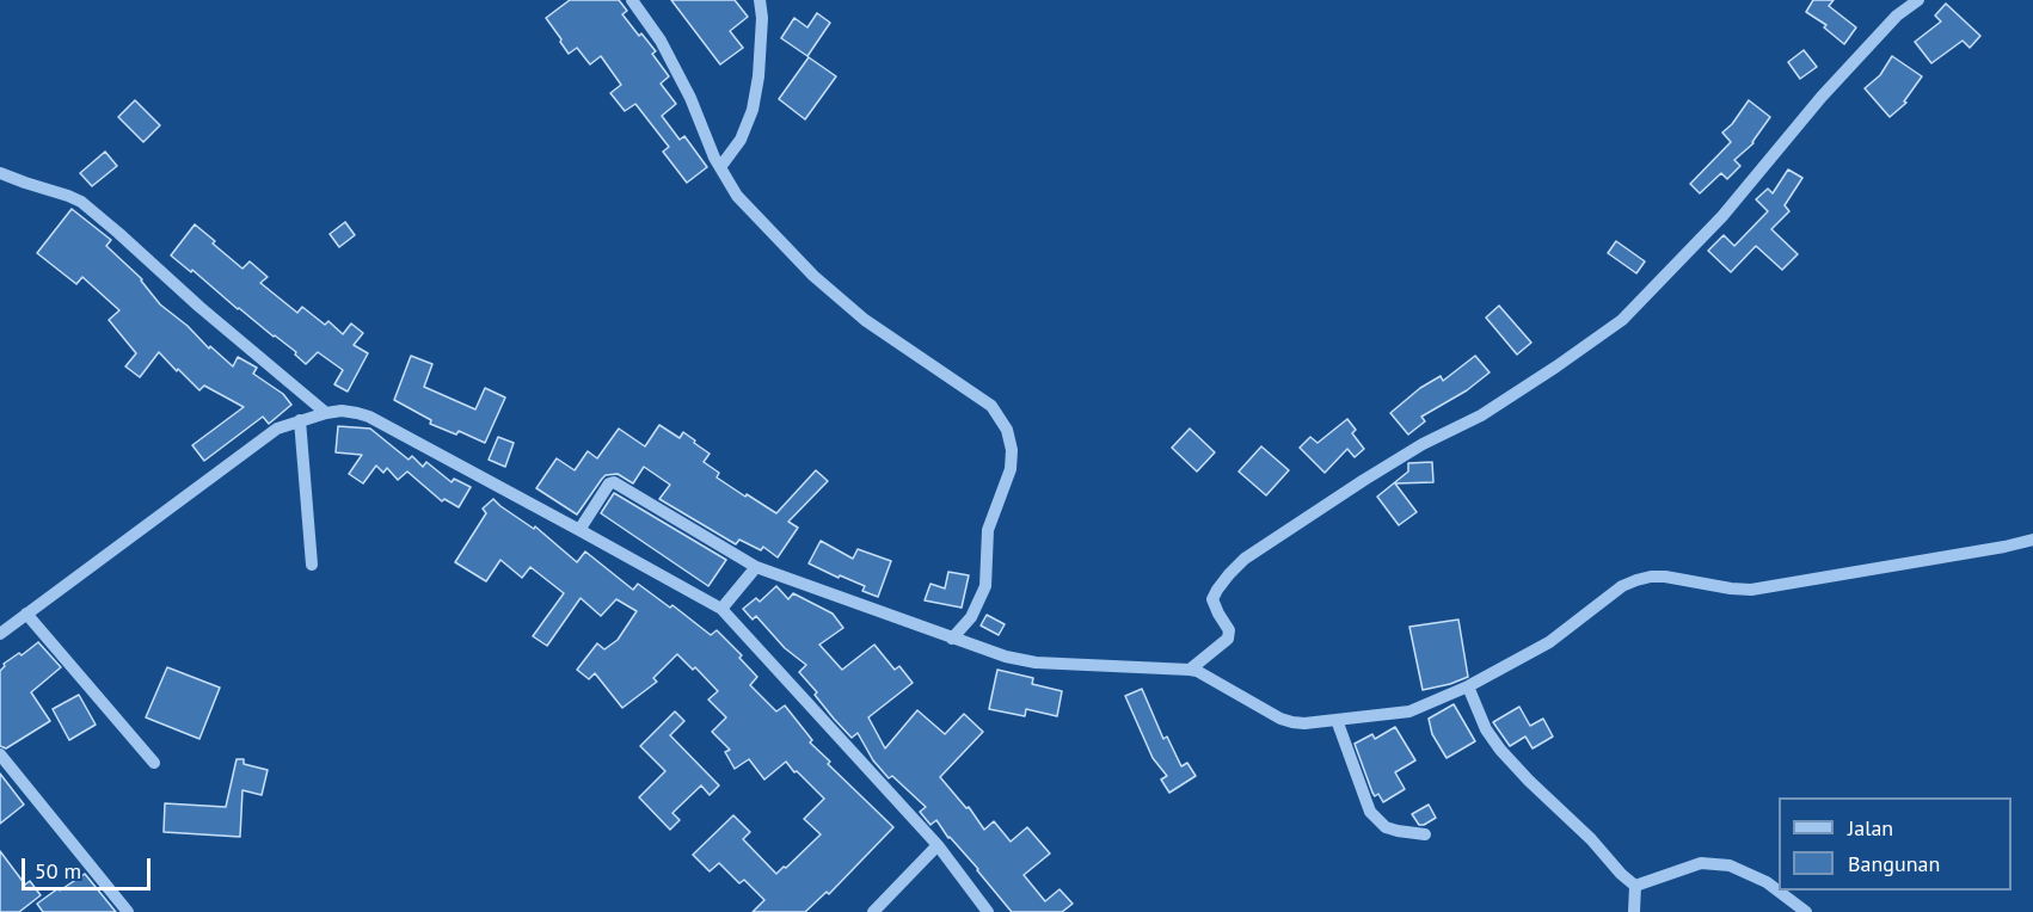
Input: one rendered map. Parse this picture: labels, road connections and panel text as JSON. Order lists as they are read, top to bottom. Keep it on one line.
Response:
{"legend":["Jalan","Bangunan"],"scale_bar":"50 m"}
